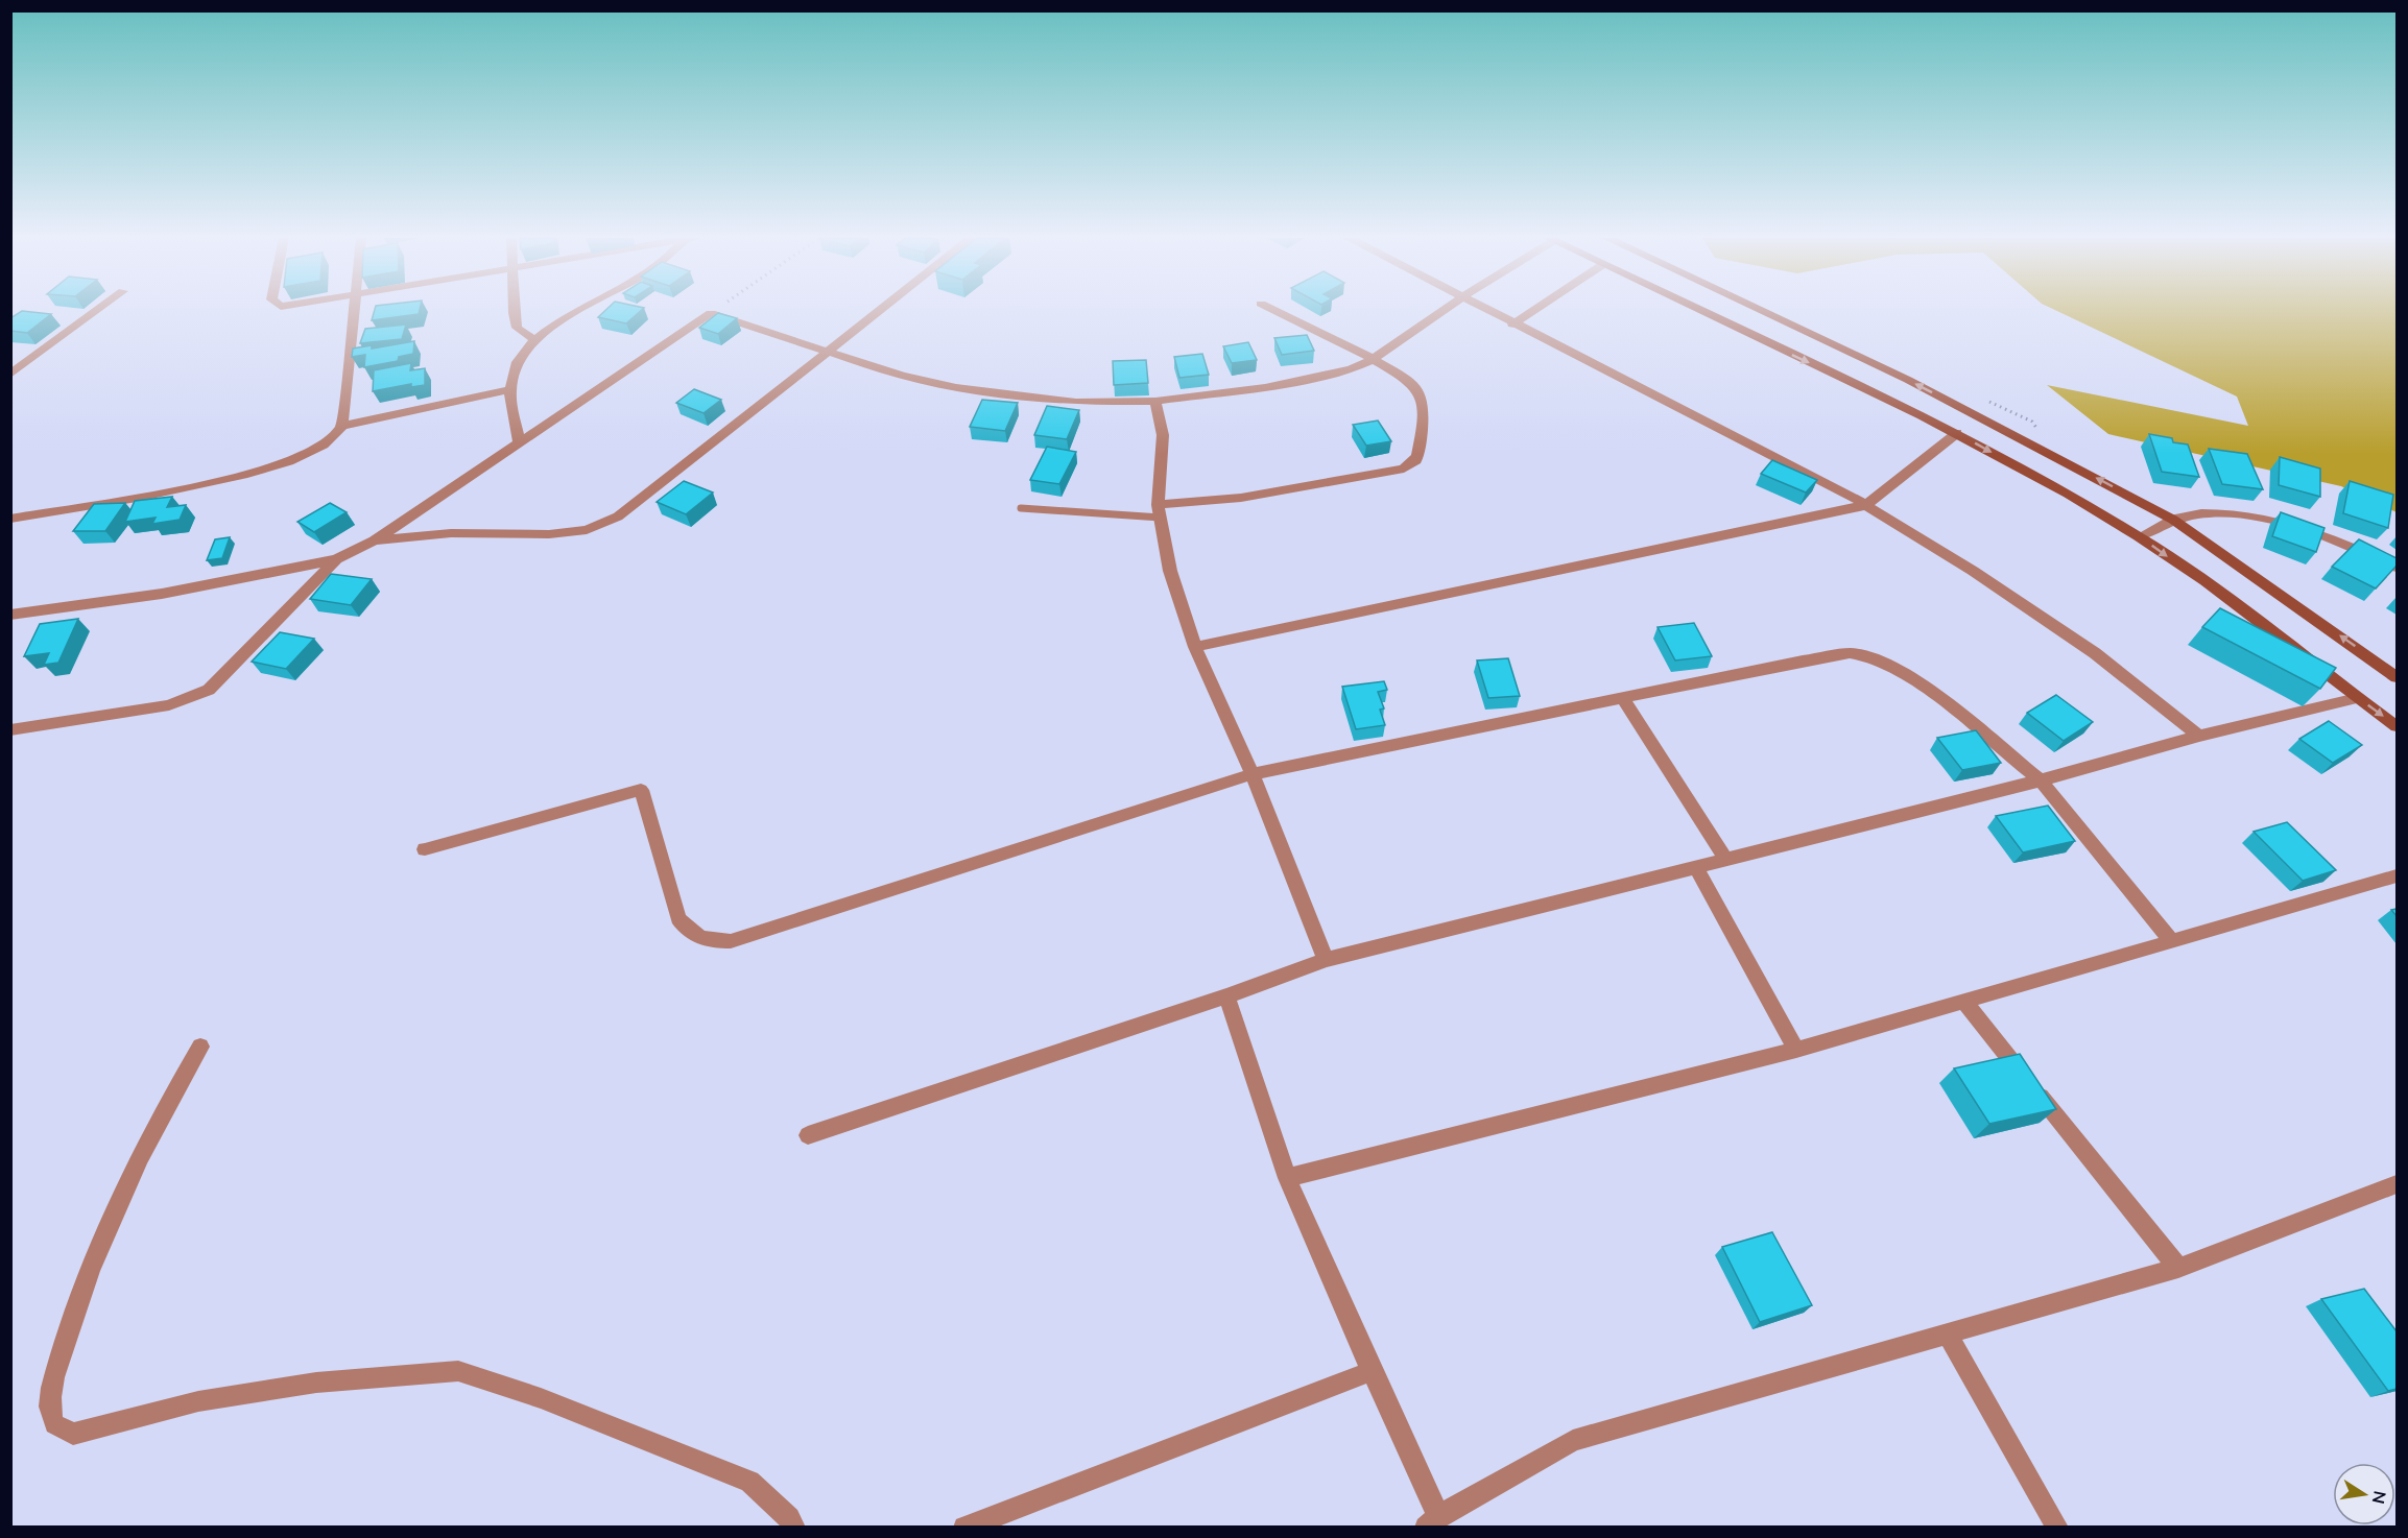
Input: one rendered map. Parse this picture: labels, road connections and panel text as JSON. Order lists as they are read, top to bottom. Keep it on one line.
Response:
{"north":"right"}
